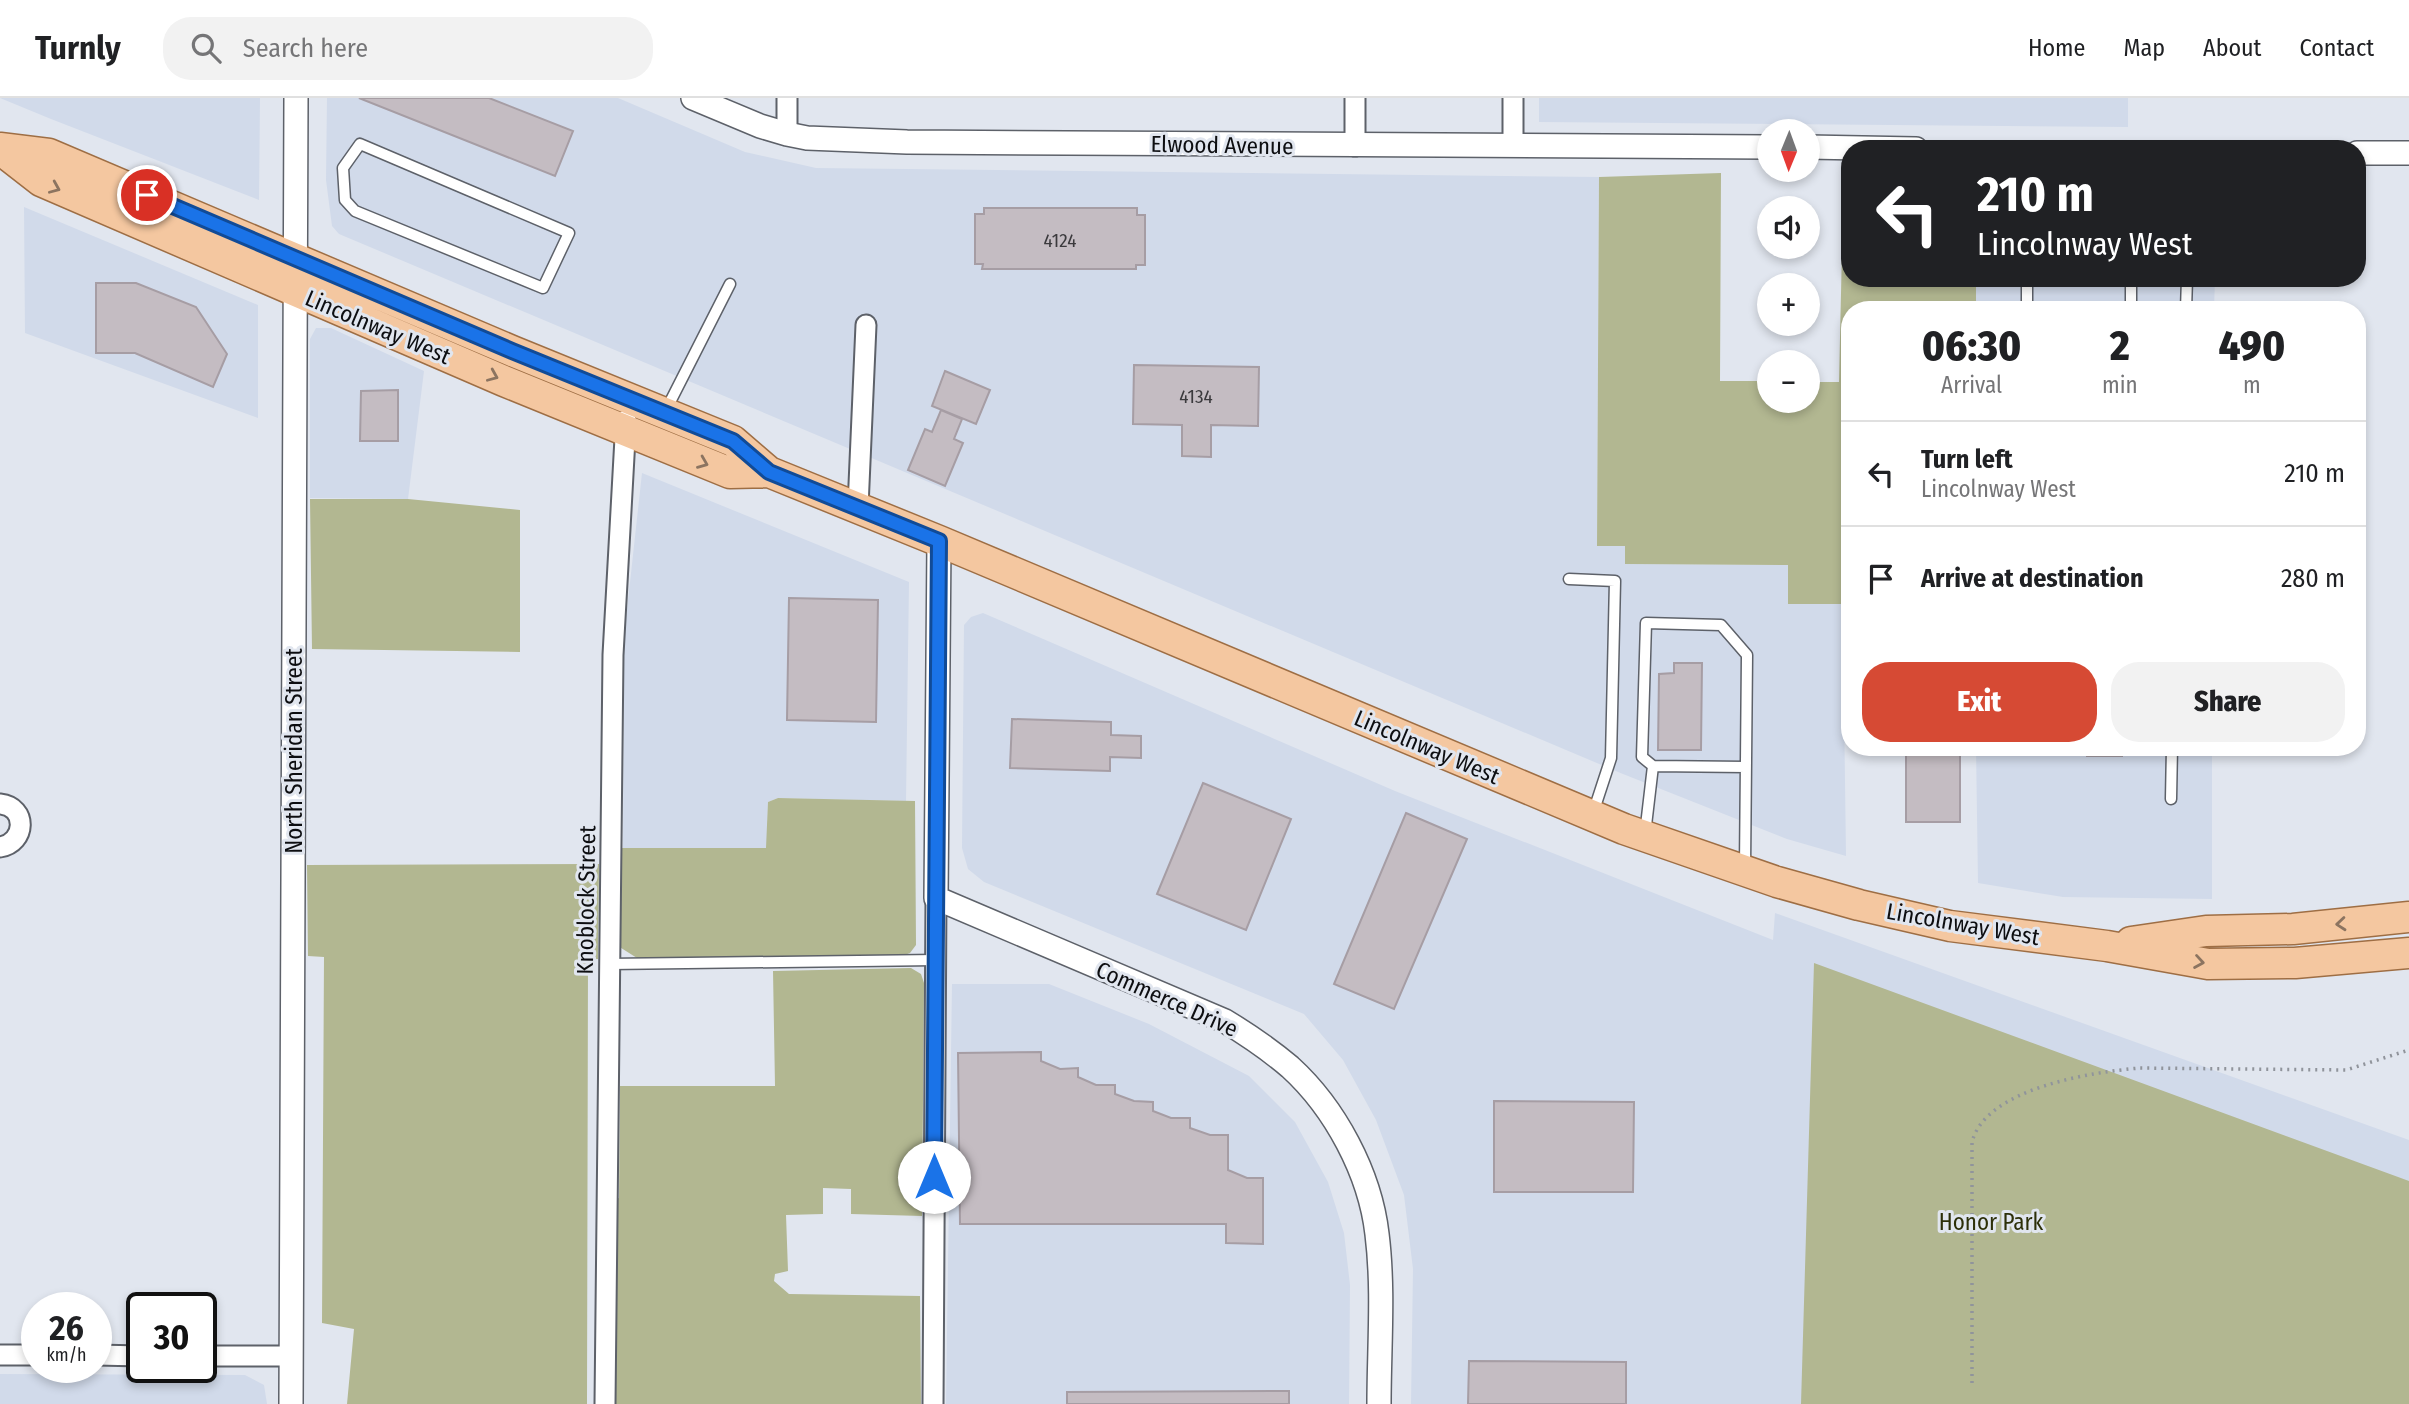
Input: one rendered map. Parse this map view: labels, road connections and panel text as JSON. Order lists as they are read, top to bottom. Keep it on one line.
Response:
{"streets":{"main road":["Lincolnway West"],"street":["Elwood Avenue","North Sheridan Street","Knoblock Street","Commerce Drive"]},"crossings":[["Lincolnway West","North Sheridan Street"],["Lincolnway West","Knoblock Street"]],"parks":["Honor Park"],"house_numbers":["4124","4134"],"north":"bottom","page":{"header":"Turnly","search":"Search here","nav":["Home","Map","About","Contact"],"map_buttons":["+","−"],"turn":["210 m","Lincolnway West"],"eta":["06:30","Arrival","2","min","490","m"],"list":[{"name":"Turn left","note":"Lincolnway West","value":"210 m"},{"name":"Arrive at destination","value":"280 m"}],"buttons":["Exit","Share"],"speed":"26 km/h","limit":"30"}}
